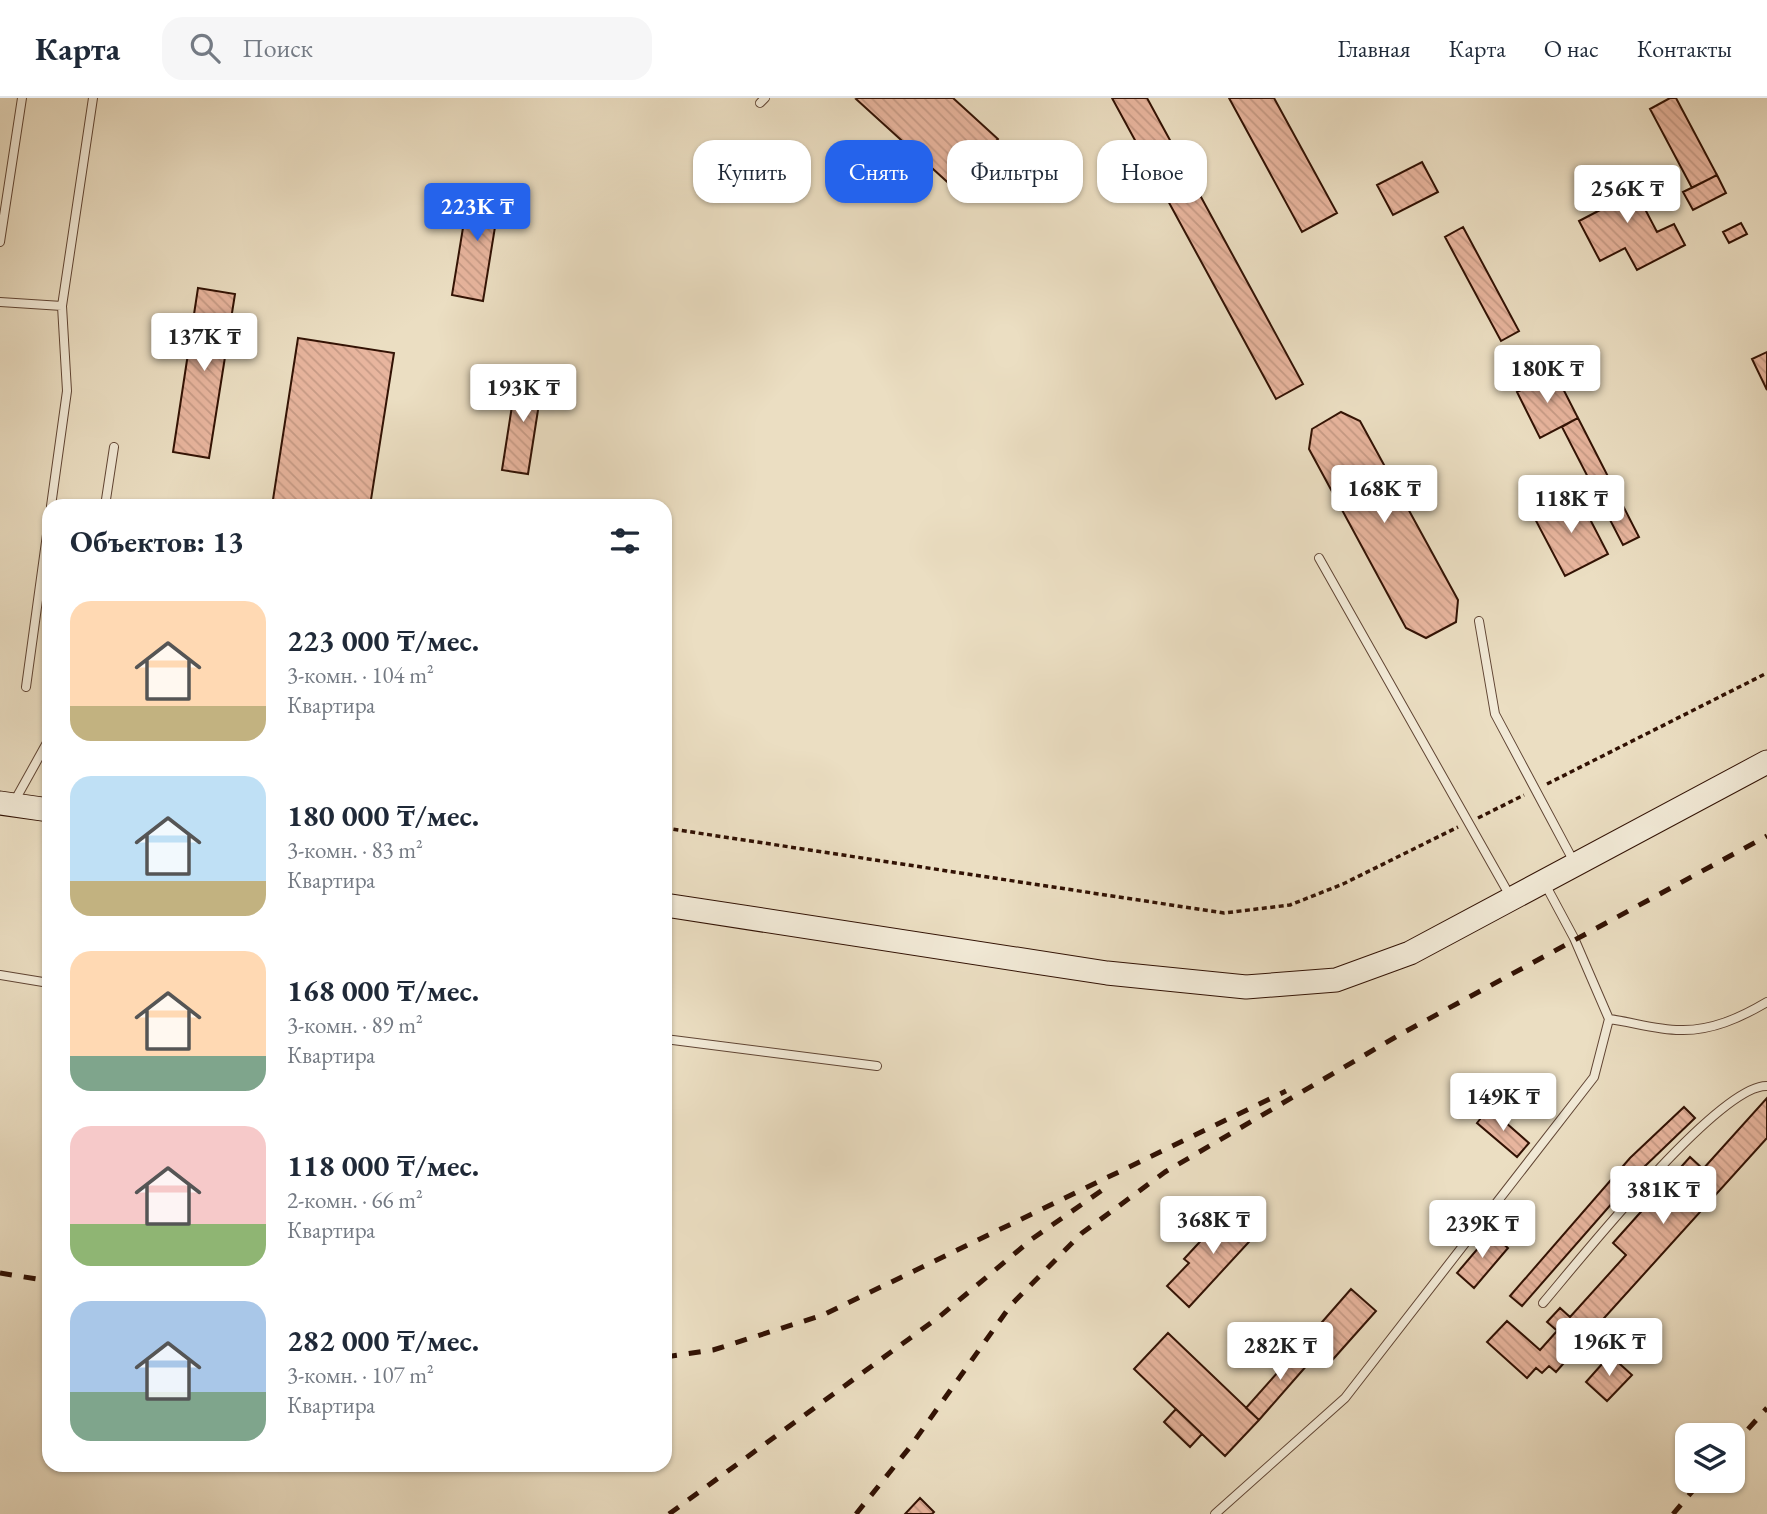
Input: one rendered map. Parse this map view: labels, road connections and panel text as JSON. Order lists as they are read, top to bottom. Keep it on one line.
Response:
{"page":{"header":"Карта","search":"Поиск","nav":["Главная","Карта","О нас","Контакты"],"chip":["Купить","Снять","Фильтры","Новое"],"price":["256K ₸","223K ₸","137K ₸","180K ₸","193K ₸","168K ₸","118K ₸","149K ₸","381K ₸","368K ₸","239K ₸","196K ₸","282K ₸"],"heading":"Объектов: 13","list":[{"name":"223 000 ₸/мес.","note":"3-комн. · 104 m² · Квартира"},{"name":"180 000 ₸/мес.","note":"3-комн. · 83 m² · Квартира"},{"name":"168 000 ₸/мес.","note":"3-комн. · 89 m² · Квартира"},{"name":"118 000 ₸/мес.","note":"2-комн. · 66 m² · Квартира"},{"name":"282 000 ₸/мес.","note":"3-комн. · 107 m² · Квартира"}]}}
